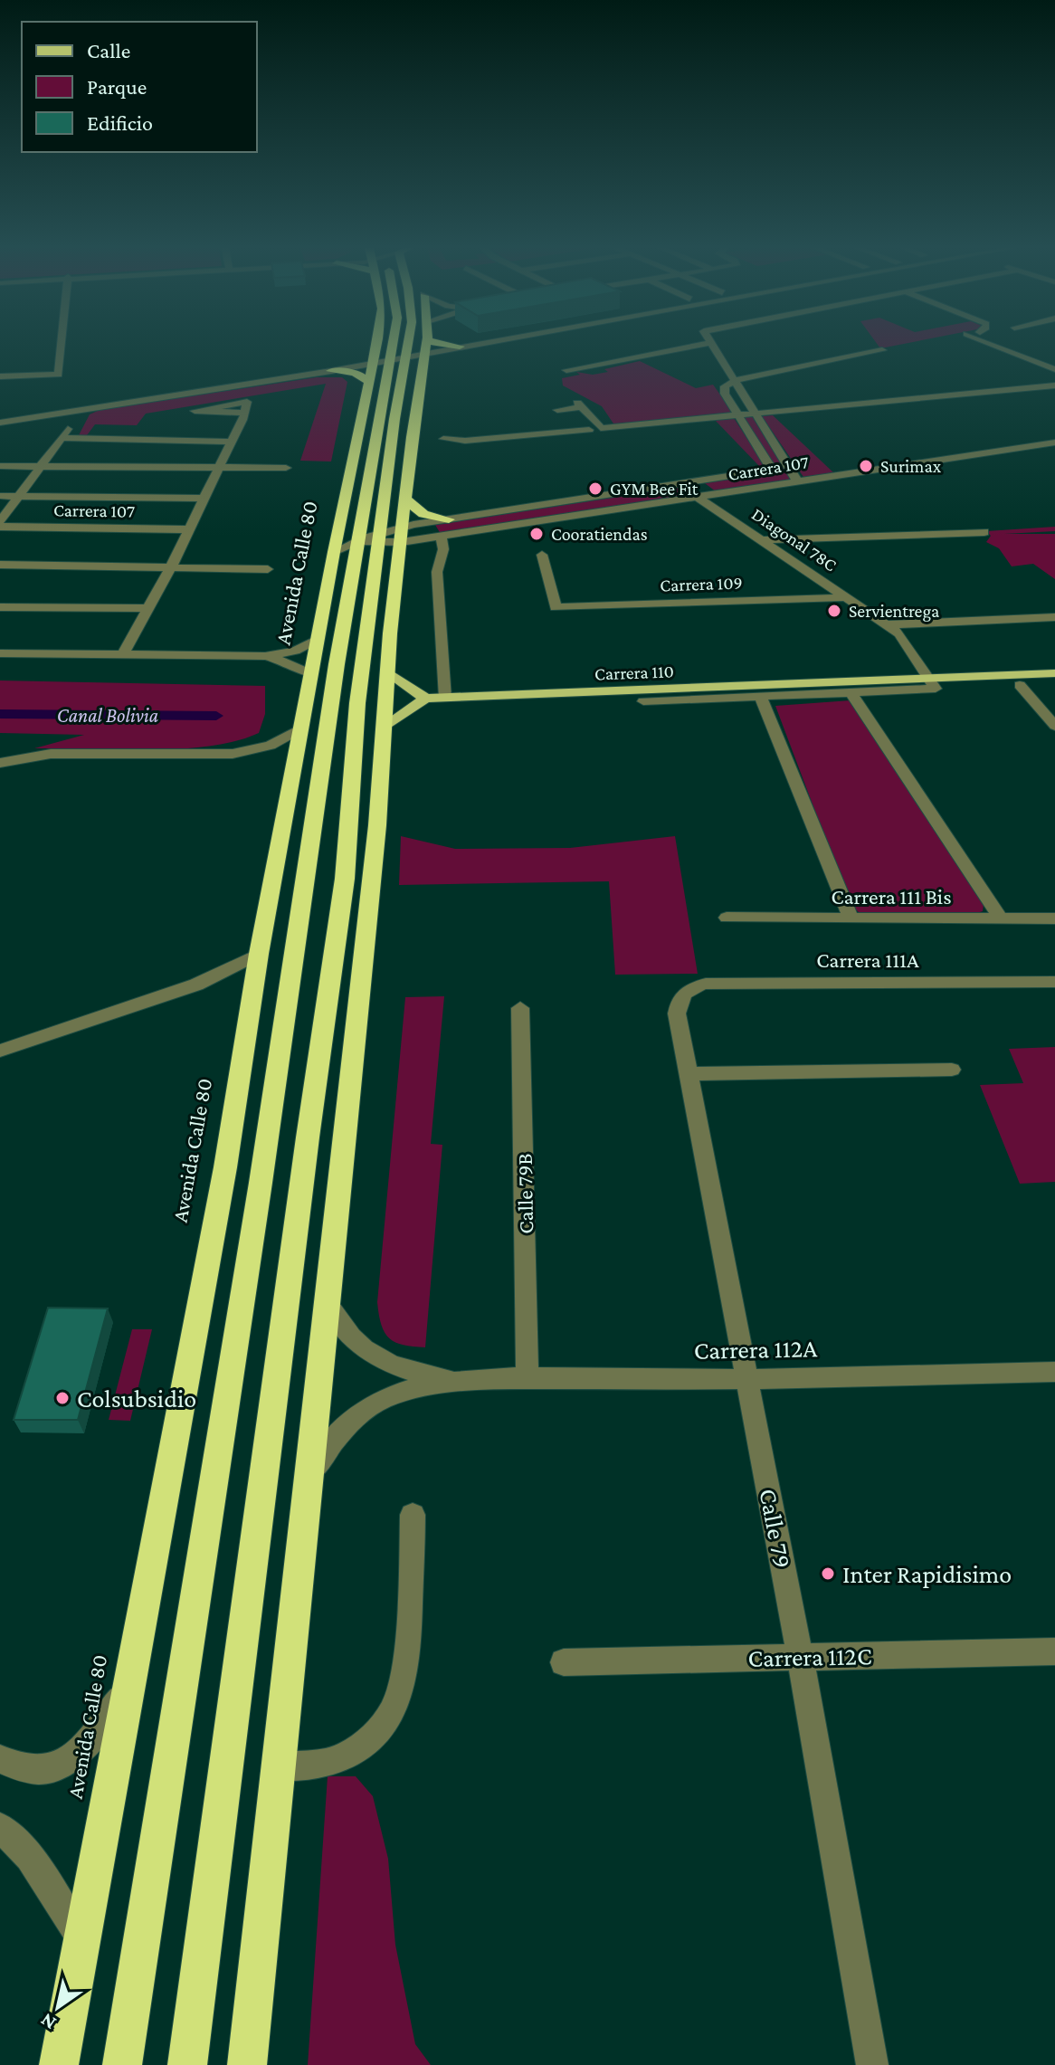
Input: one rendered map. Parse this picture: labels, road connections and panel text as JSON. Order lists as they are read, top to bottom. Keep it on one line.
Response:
{"streets":{"highway":["Avenida Calle 80"],"main road":["Carrera 110"],"street":["Carrera 107","Diagonal 78C","Carrera 109","Carrera 111 Bis","Carrera 111A","Calle 79B","Carrera 112A","Calle 79","Carrera 112C"]},"crossings":[["Carrera 107","Diagonal 78C"],["Carrera 107","Avenida Calle 80"],["Diagonal 78C","Carrera 109"],["Diagonal 78C","Carrera 110"],["Avenida Calle 80","Carrera 110"],["Avenida Calle 80","Carrera 112A"],["Carrera 111A","Calle 79"],["Calle 79B","Carrera 112A"],["Carrera 112A","Calle 79"],["Calle 79","Carrera 112C"]],"water":["Canal Bolivia"],"places":["Surimax","GYM Bee Fit","Cooratiendas","Servientrega","Colsubsidio","Inter Rapidisimo"],"legend":["Calle","Parque","Edificio"],"north":"bottom left"}
